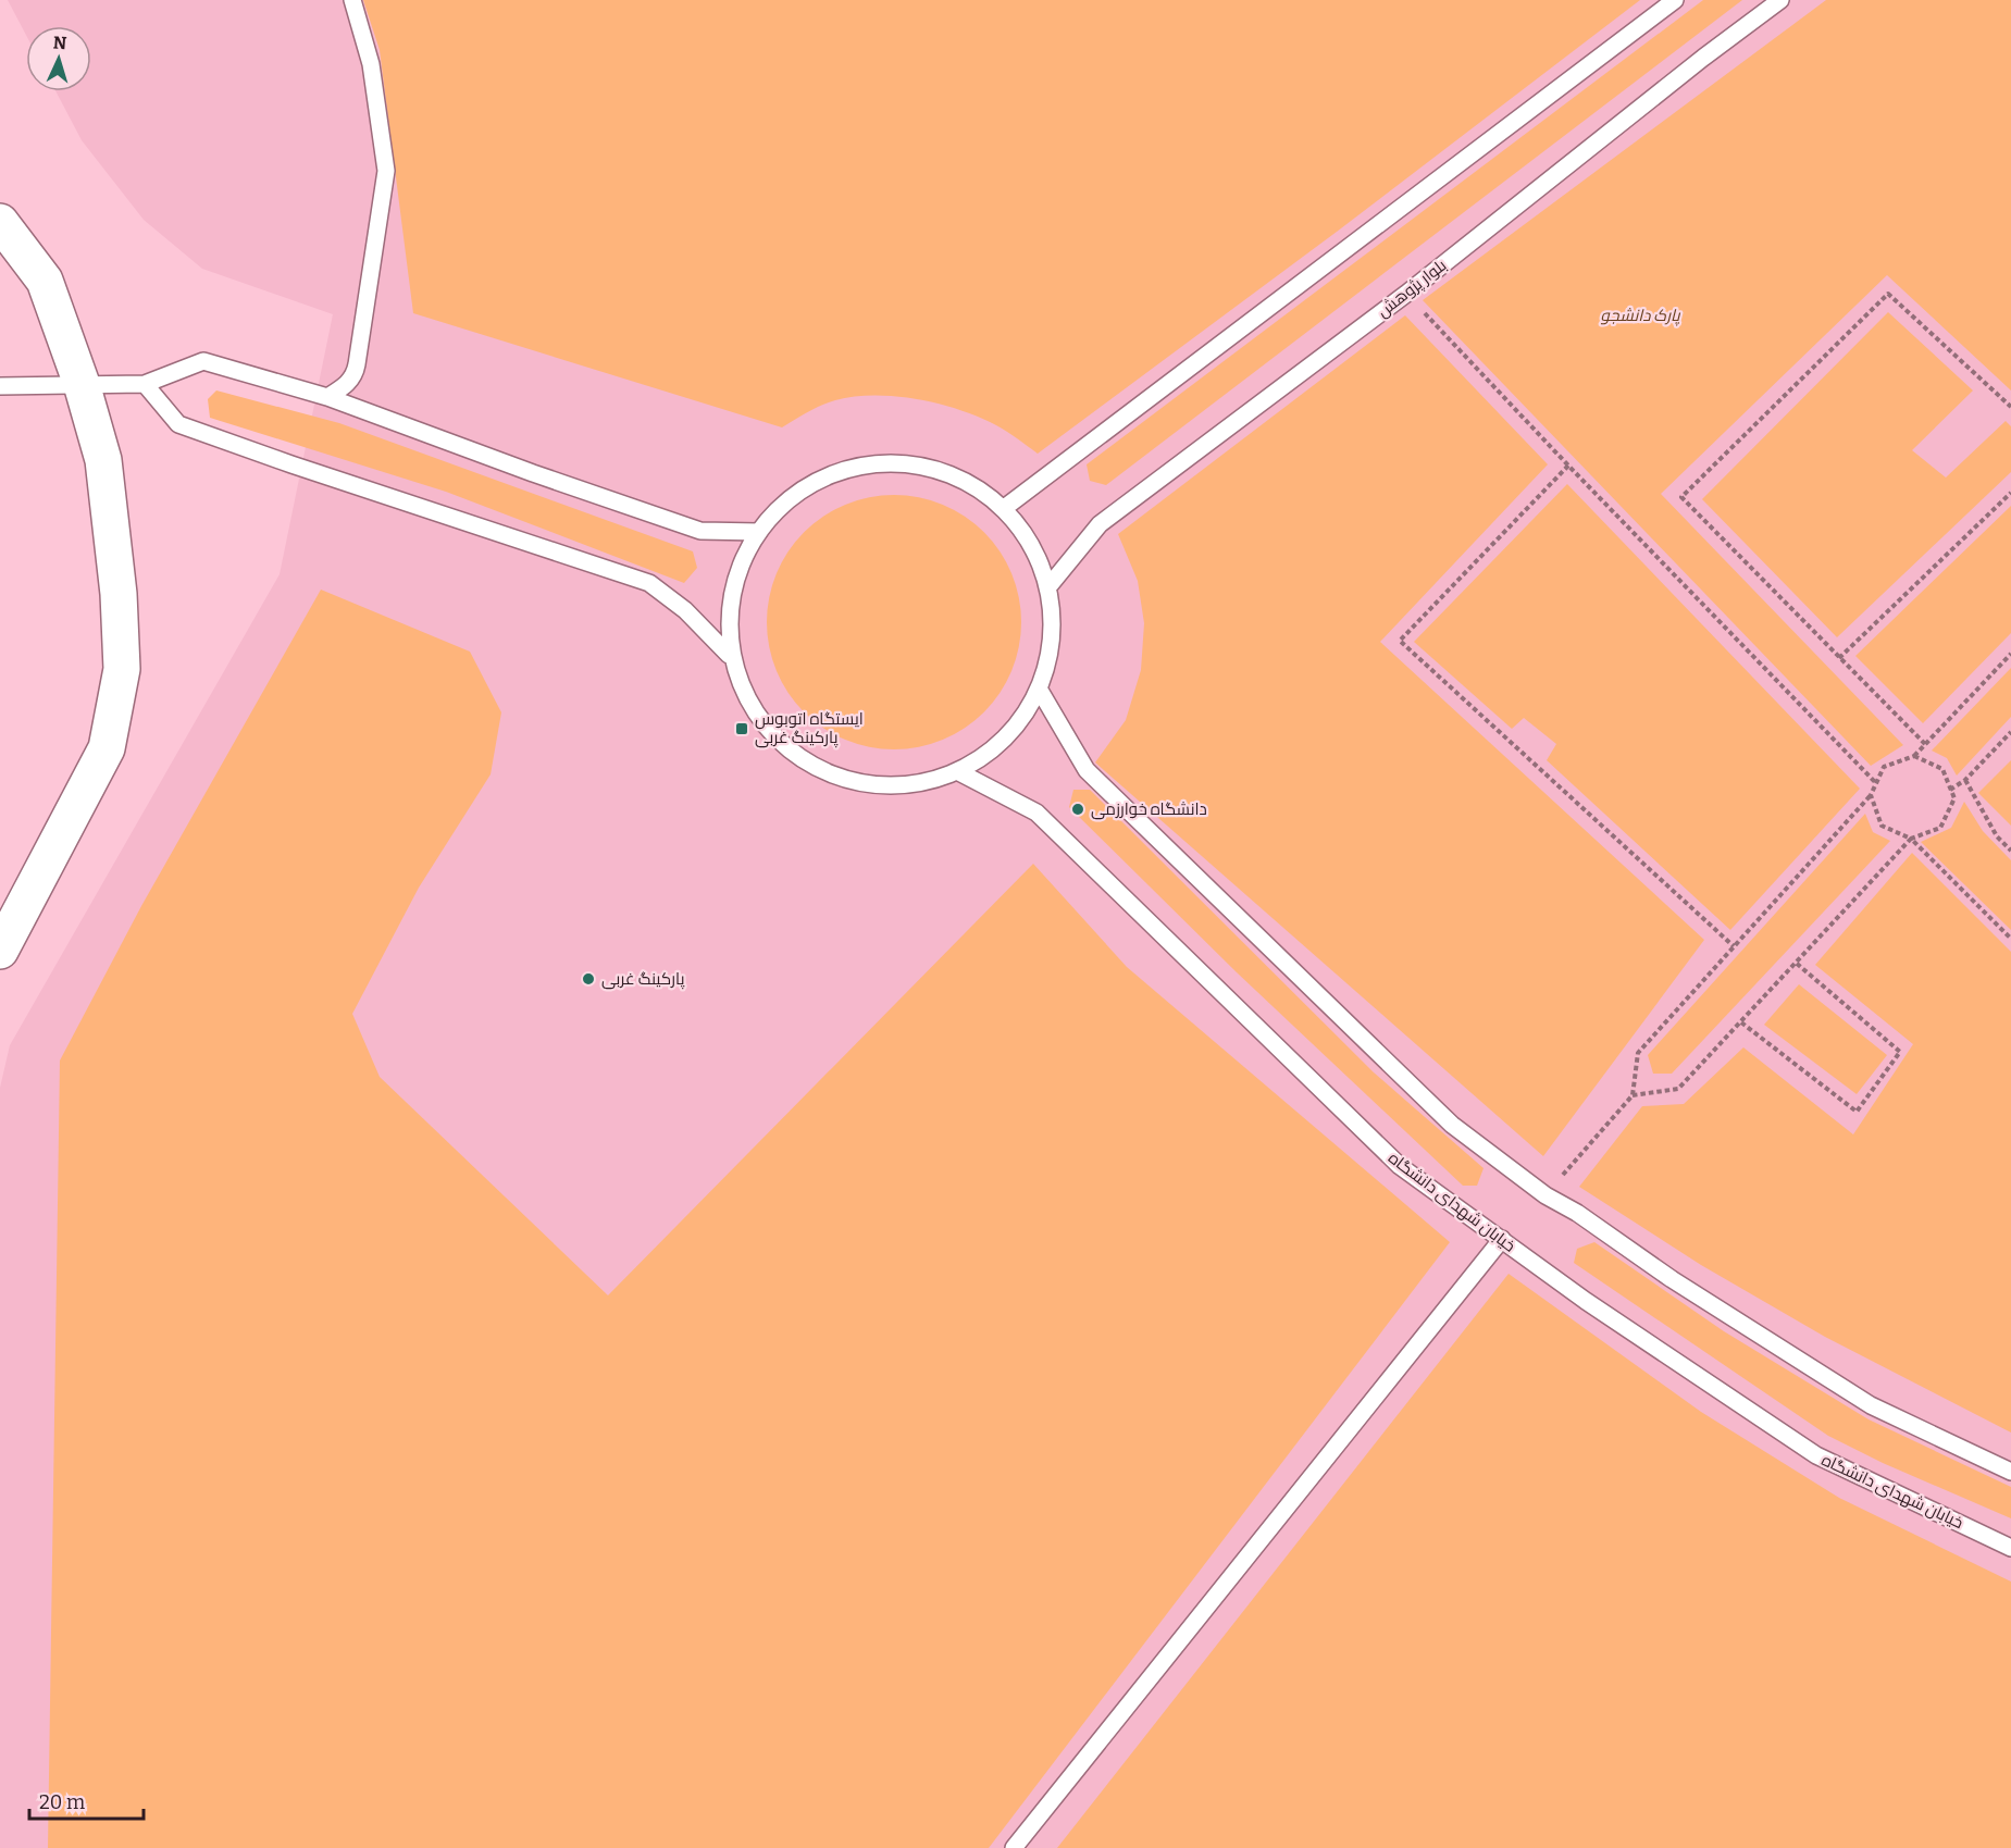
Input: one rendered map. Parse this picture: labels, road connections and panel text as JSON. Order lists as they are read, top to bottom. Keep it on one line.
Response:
{"streets":{"lane":["بلوار پژوهش","خیابان شهدای دانشگاه"]},"parks":["پارک دانشجو"],"places":{"transit":["ایستگاه اتوبوس پارکینگ غربی"],"other":["دانشگاه خوارزمی","پارکینگ غربی"]},"scale_bar":"20 m","north":"top"}
